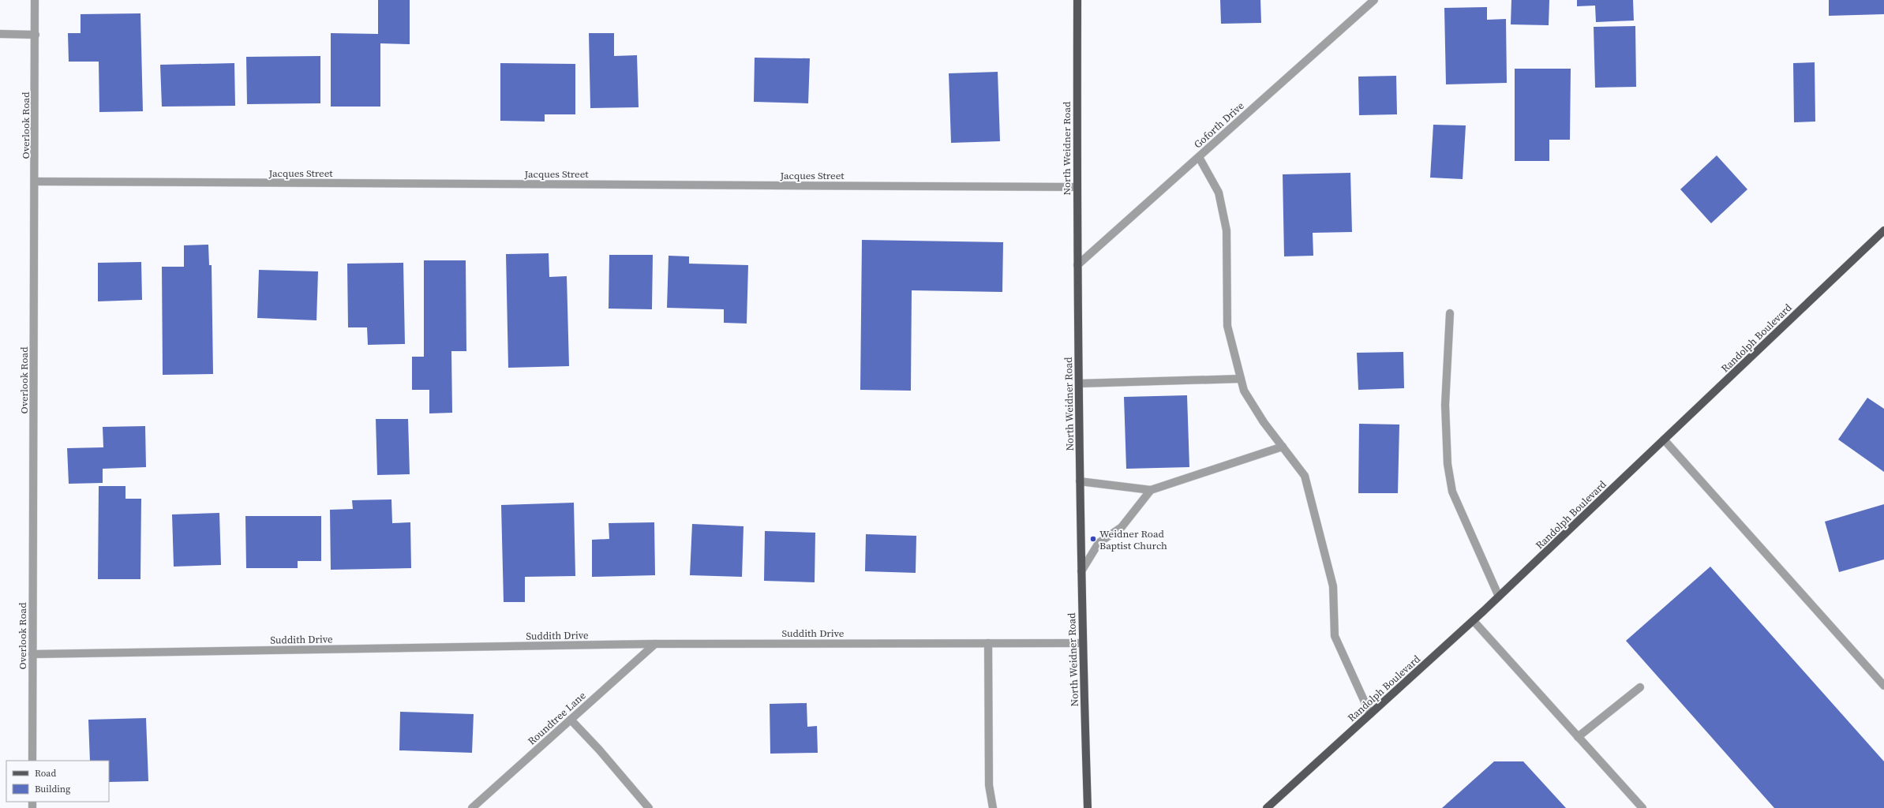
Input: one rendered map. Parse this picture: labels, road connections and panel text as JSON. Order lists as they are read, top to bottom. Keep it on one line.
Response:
{"streets":{"main road":["North Weidner Road","Randolph Boulevard"],"street":["Goforth Drive","Overlook Road","Jacques Street","Suddith Drive","Roundtree Lane"]},"crossings":[["Goforth Drive","North Weidner Road"],["Overlook Road","Jacques Street"],["Overlook Road","Suddith Drive"],["North Weidner Road","Jacques Street"],["North Weidner Road","Suddith Drive"],["Suddith Drive","Roundtree Lane"]],"places":["Weidner Road Baptist Church"],"legend":["Road","Building"]}
